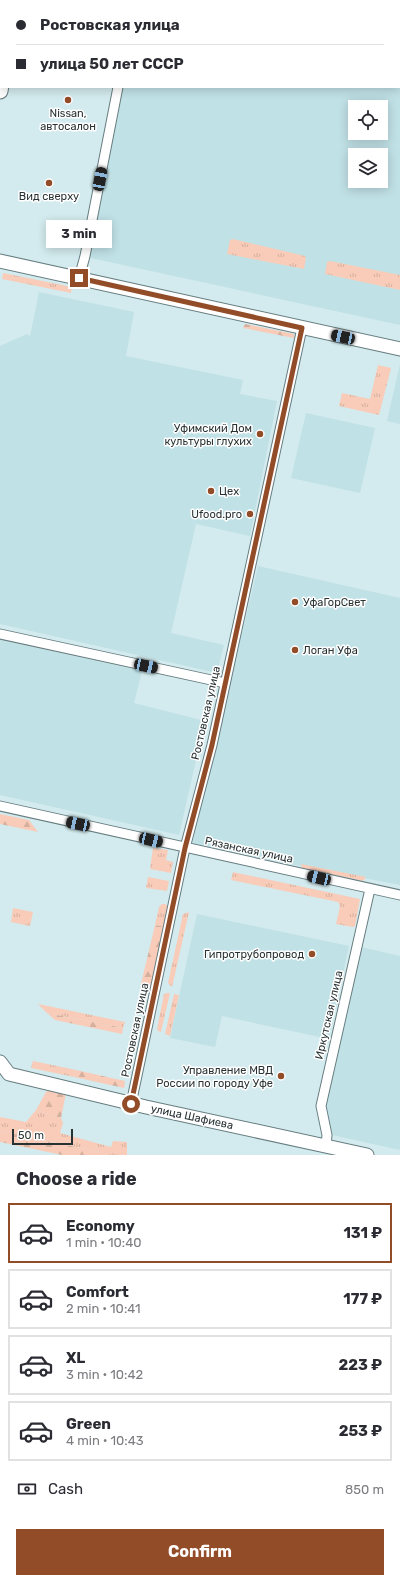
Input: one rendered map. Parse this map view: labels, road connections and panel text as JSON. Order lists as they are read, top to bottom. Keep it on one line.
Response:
{"streets":{"main road":["улица Шафиева"],"street":["Ростовская улица","Рязанская улица","Иркутская улица"]},"crossings":[["Ростовская улица","Рязанская улица"],["Ростовская улица","улица Шафиева"],["Рязанская улица","Иркутская улица"],["Иркутская улица","улица Шафиева"]],"places":["Nissan, автосалон","Вид сверху","Уфимский Дом культуры глухих","Цех","Ufood.pro","УфаГорСвет","Логан Уфа","Гипротрубопровод","Управление МВД России по городу Уфе"],"scale_bar":"50 m","page":{"banner":["Ростовская улица","улица 50 лет СССР"],"bubble":"3 min","scale":"50 m","heading":"Choose a ride","list":[{"name":"Economy","note":"1 min · 10:40","value":"131 ₽"},{"name":"Comfort","note":"2 min · 10:41","value":"177 ₽"},{"name":"XL","note":"3 min · 10:42","value":"223 ₽"},{"name":"Green","note":"4 min · 10:43","value":"253 ₽"}],"pay":["Cash","850 m"],"buttons":"Confirm"}}
